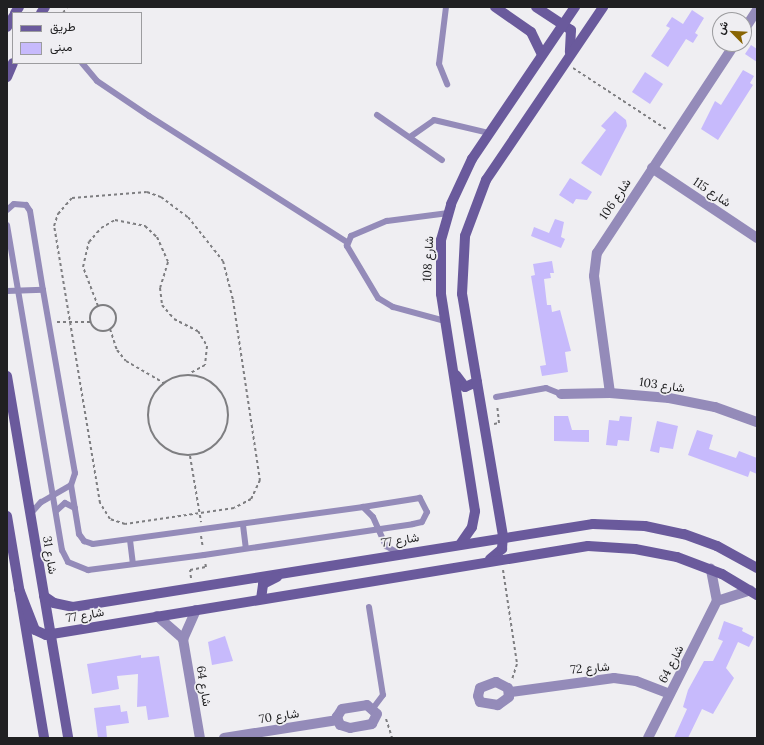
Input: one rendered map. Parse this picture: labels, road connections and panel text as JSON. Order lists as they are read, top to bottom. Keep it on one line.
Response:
{"streets":{"street":["شارع 115","شارع 106","شارع 108","شارع 103","شارع 77","شارع 31","شارع 64","شارع 72","شارع 70"]},"crossings":[["شارع 115","شارع 106"],["شارع 106","شارع 103"],["شارع 108","شارع 77"],["شارع 77","شارع 31"],["شارع 64","شارع 72"]],"legend":["طريق","مبنى"],"north":"top left"}
